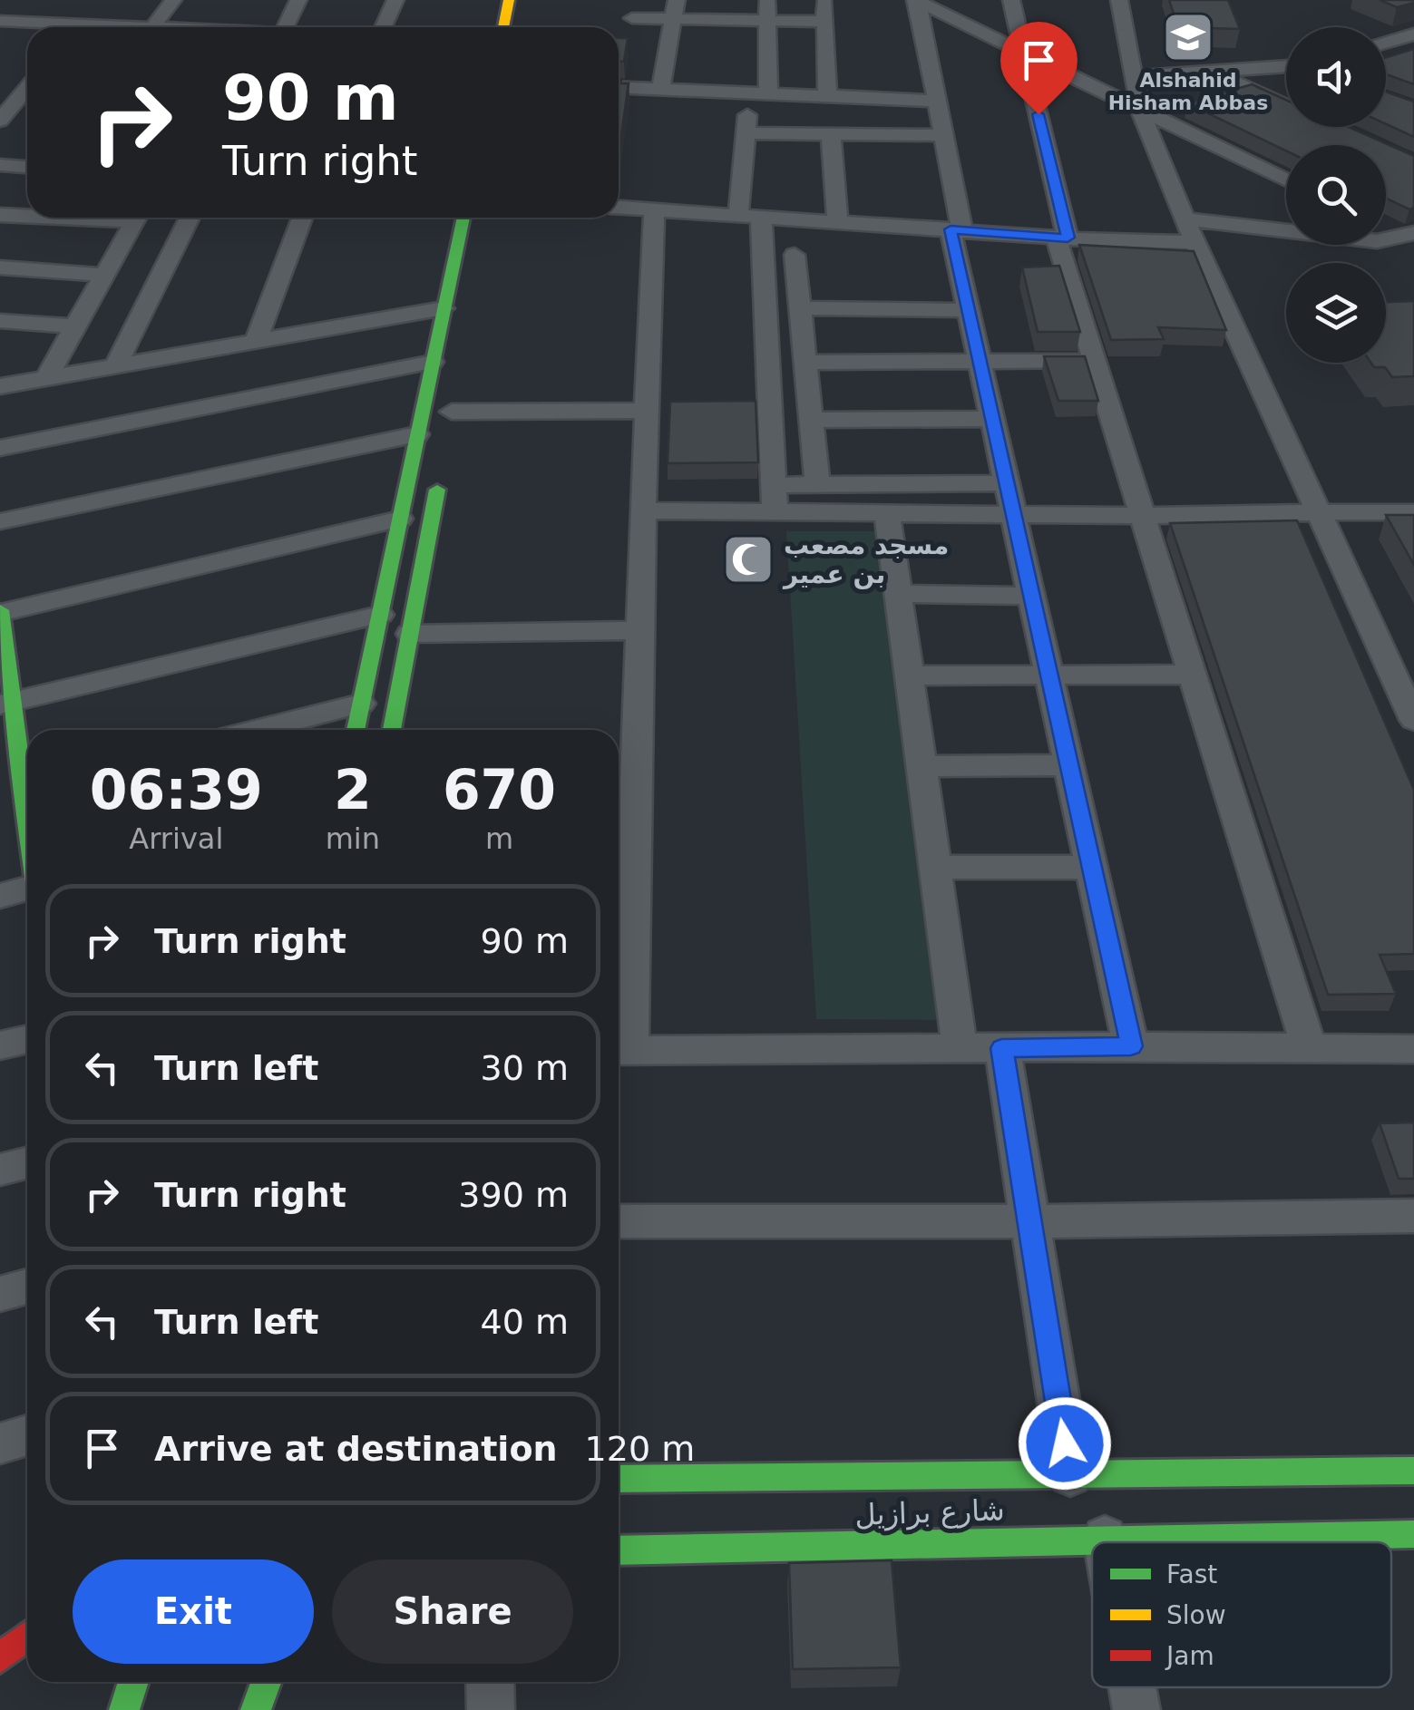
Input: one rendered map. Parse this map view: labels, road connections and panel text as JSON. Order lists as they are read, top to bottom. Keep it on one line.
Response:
{"streets":{"main road":["شارع برازيل"]},"places":{"school or university":["Alshahid Hisham Abbas"],"mosque":["مسجد مصعب بن عمير"]},"legend":["Fast","Slow","Jam"],"page":{"turn":["90 m","Turn right"],"eta":["06:39","Arrival","2","min","670","m"],"list":[{"name":"Turn right","value":"90 m"},{"name":"Turn left","value":"30 m"},{"name":"Turn right","value":"390 m"},{"name":"Turn left","value":"40 m"},{"name":"Arrive at destination","value":"120 m"}],"buttons":["Exit","Share"]}}
